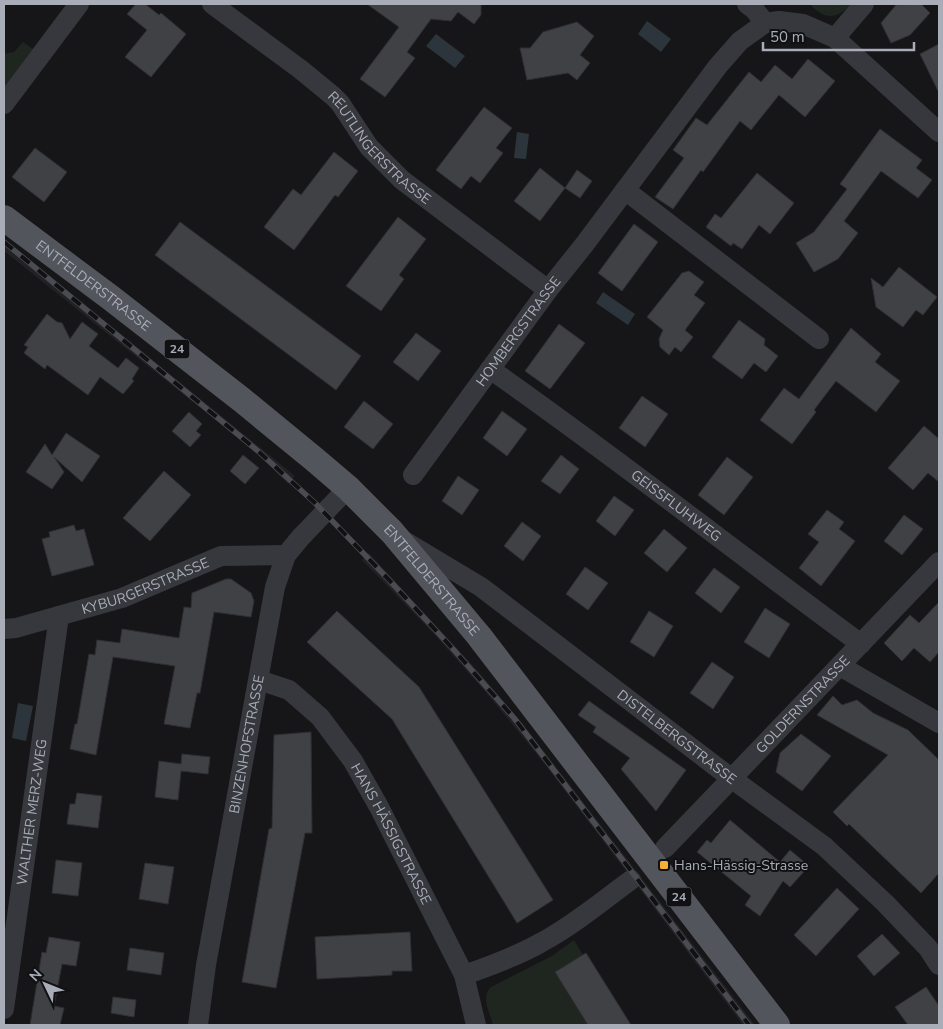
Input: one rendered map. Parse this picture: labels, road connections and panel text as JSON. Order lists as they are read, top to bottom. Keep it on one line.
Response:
{"streets":{"main road":["ENTFELDERSTRASSE","24"],"street":["REUTLINGERSTRASSE","HOMBERGSTRASSE","GEISSFLUHWEG","KYBURGERSTRASSE","GOLDERNSTRASSE","DISTELBERGSTRASSE","BINZENHOFSTRASSE","WALTHER MERZ-WEG","HANS HÄSSIGSTRASSE"]},"crossings":[["REUTLINGERSTRASSE","HOMBERGSTRASSE"],["ENTFELDERSTRASSE","DISTELBERGSTRASSE"],["ENTFELDERSTRASSE","BINZENHOFSTRASSE"],["HOMBERGSTRASSE","GEISSFLUHWEG"],["GEISSFLUHWEG","GOLDERNSTRASSE"],["KYBURGERSTRASSE","BINZENHOFSTRASSE"],["KYBURGERSTRASSE","WALTHER MERZ-WEG"],["GOLDERNSTRASSE","DISTELBERGSTRASSE"],["BINZENHOFSTRASSE","HANS HÄSSIGSTRASSE"]],"places":{"transit":["Hans-Hässig-Strasse"]},"scale_bar":"50 m","north":"top left"}
